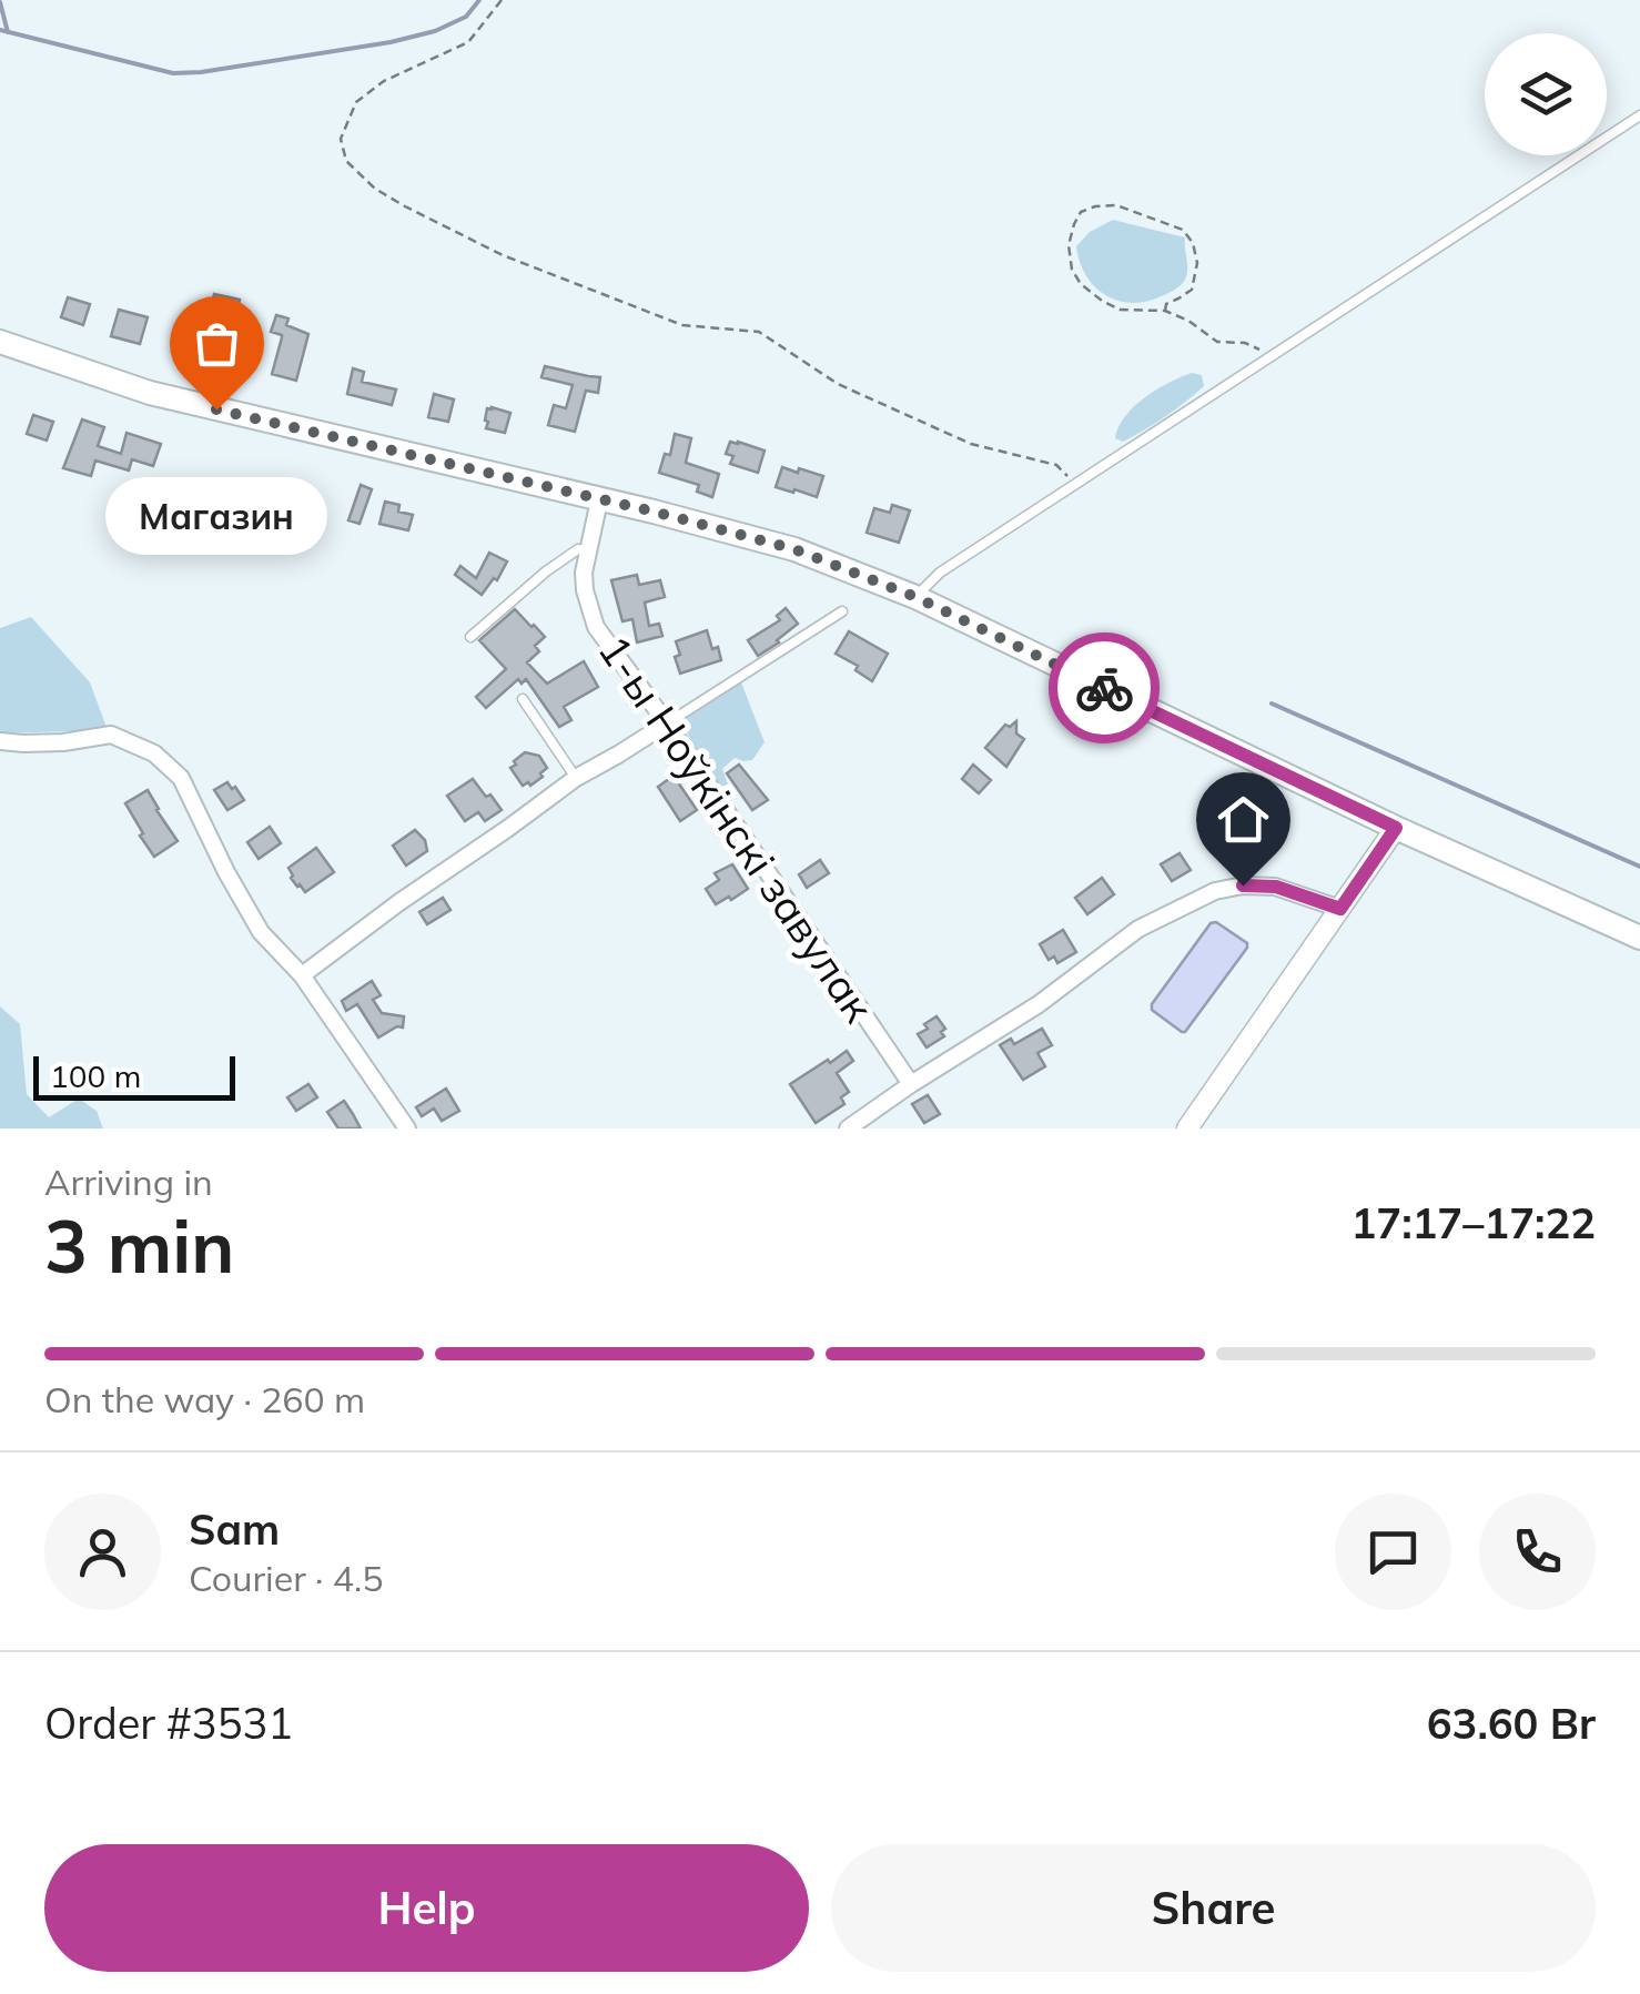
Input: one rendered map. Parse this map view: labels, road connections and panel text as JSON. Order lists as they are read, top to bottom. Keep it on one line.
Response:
{"streets":{"street":["1-ы Ноўкінскі завулак"]},"places":["Магазин"],"scale_bar":"100 m","page":{"bubble":"Магазин","scale":"100 m","heading":["3 min","Arriving in","17:17–17:22"],"panel":["Sam","Courier · 4.5","Order #3531","63.60 Br"],"bar":"On the way · 260 m","buttons":["Help","Share"]}}
